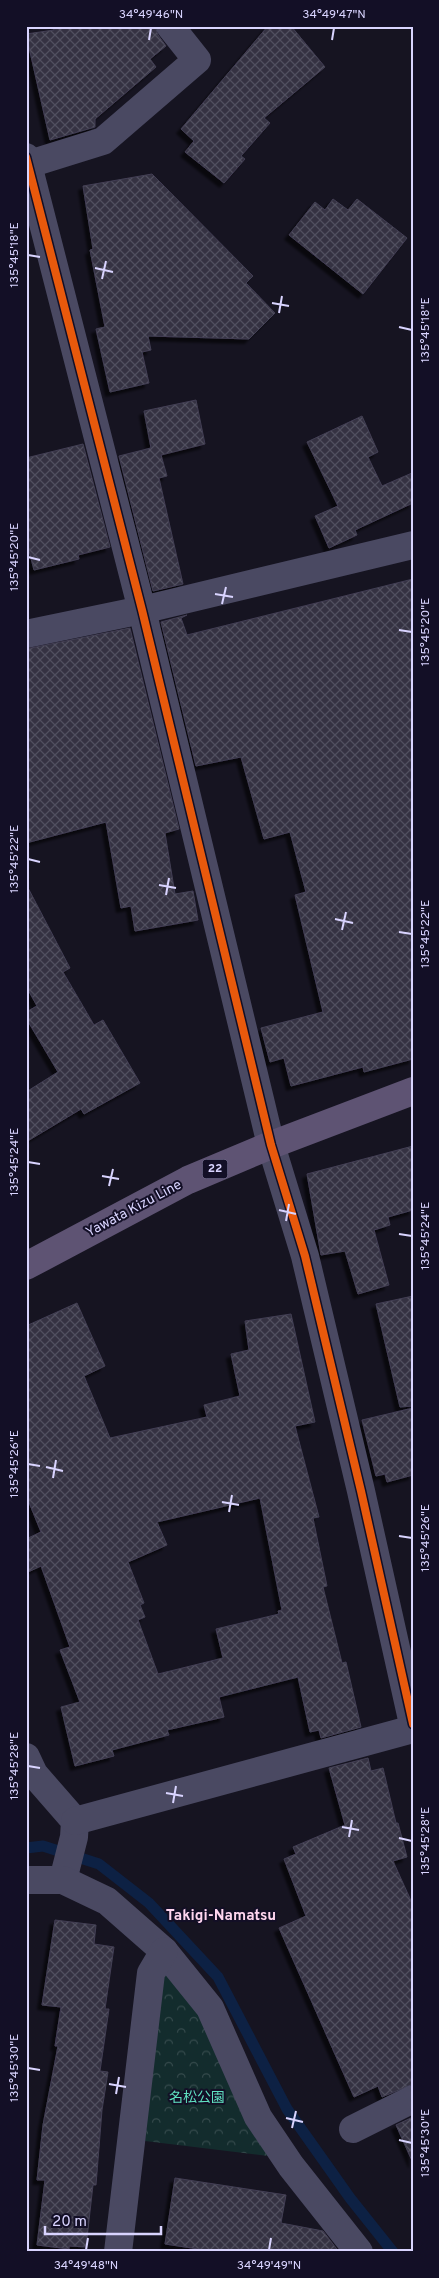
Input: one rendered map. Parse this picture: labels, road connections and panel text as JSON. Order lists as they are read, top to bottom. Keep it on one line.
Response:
{"streets":{"main road":["22","Yawata Kizu Line"]},"districts":["Takigi-Namatsu"],"parks":["名松公園"],"scale_bar":"20 m","coordinates":["34°49'46\"N","34°49'47\"N","135°45'18\"E","135°45'20\"E","135°45'22\"E","135°45'24\"E","135°45'26\"E","135°45'28\"E","135°45'30\"E","34°49'48\"N","34°49'49\"N"]}
